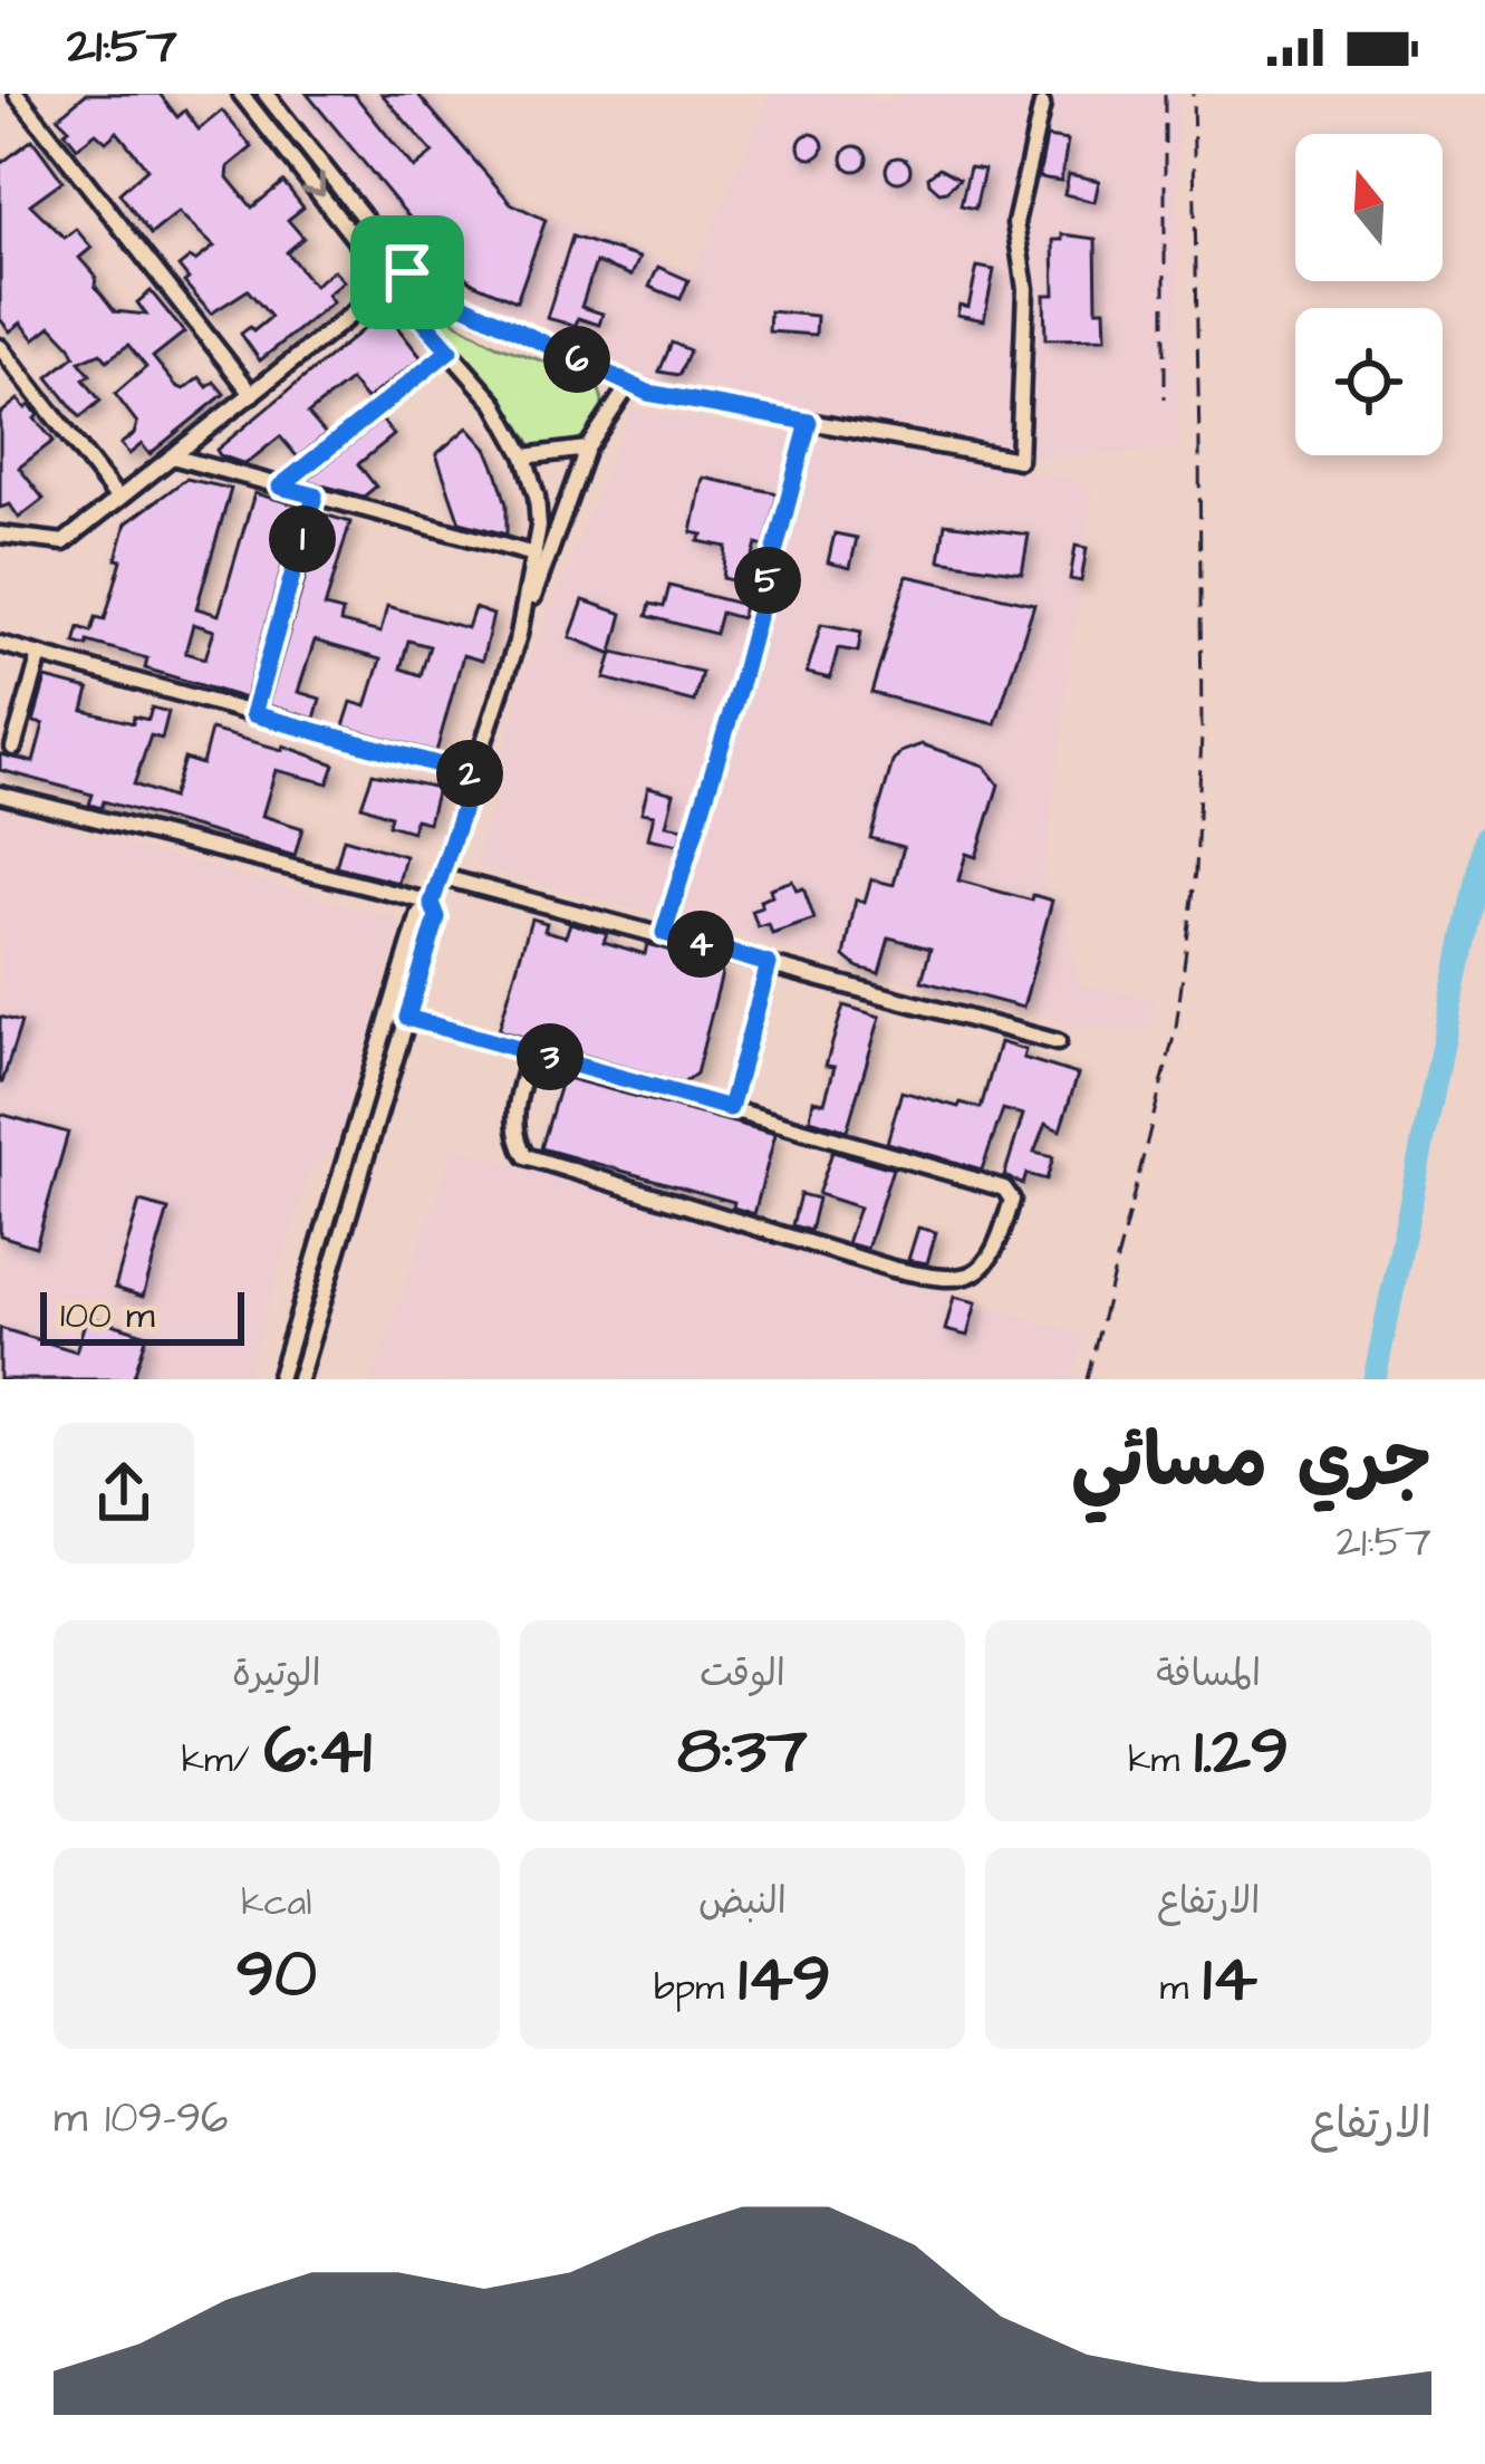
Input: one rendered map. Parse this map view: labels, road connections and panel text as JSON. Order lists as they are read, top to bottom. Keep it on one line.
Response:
{"scale_bar":"100 m","north":"top","page":{"status":"21:57","pins":["6","1","5","2","4","3"],"scale":"100 m","heading":["جري مسائي","21:57"],"stats":[["المسافة","1.29 km"],["الوقت","8:37"],["الوتيرة","6:41 /km"],["الارتفاع","14 m"],["النبض","149 bpm"],["kcal","90"]],"chart":["الارتفاع","96–109 m"]}}
